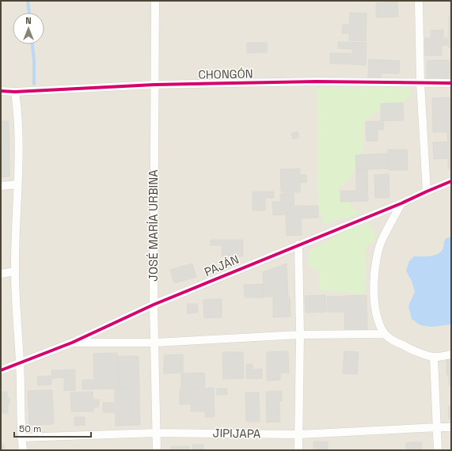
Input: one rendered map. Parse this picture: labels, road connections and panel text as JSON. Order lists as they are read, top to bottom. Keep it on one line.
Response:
{"streets":{"street":["CHONGÓN","JOSÉ MARÍA URBINA","PAJÁN","JIPIJAPA"]},"crossings":[["CHONGÓN","JOSÉ MARÍA URBINA"],["JOSÉ MARÍA URBINA","PAJÁN"],["JOSÉ MARÍA URBINA","JIPIJAPA"]],"scale_bar":"50 m","north":"top"}
